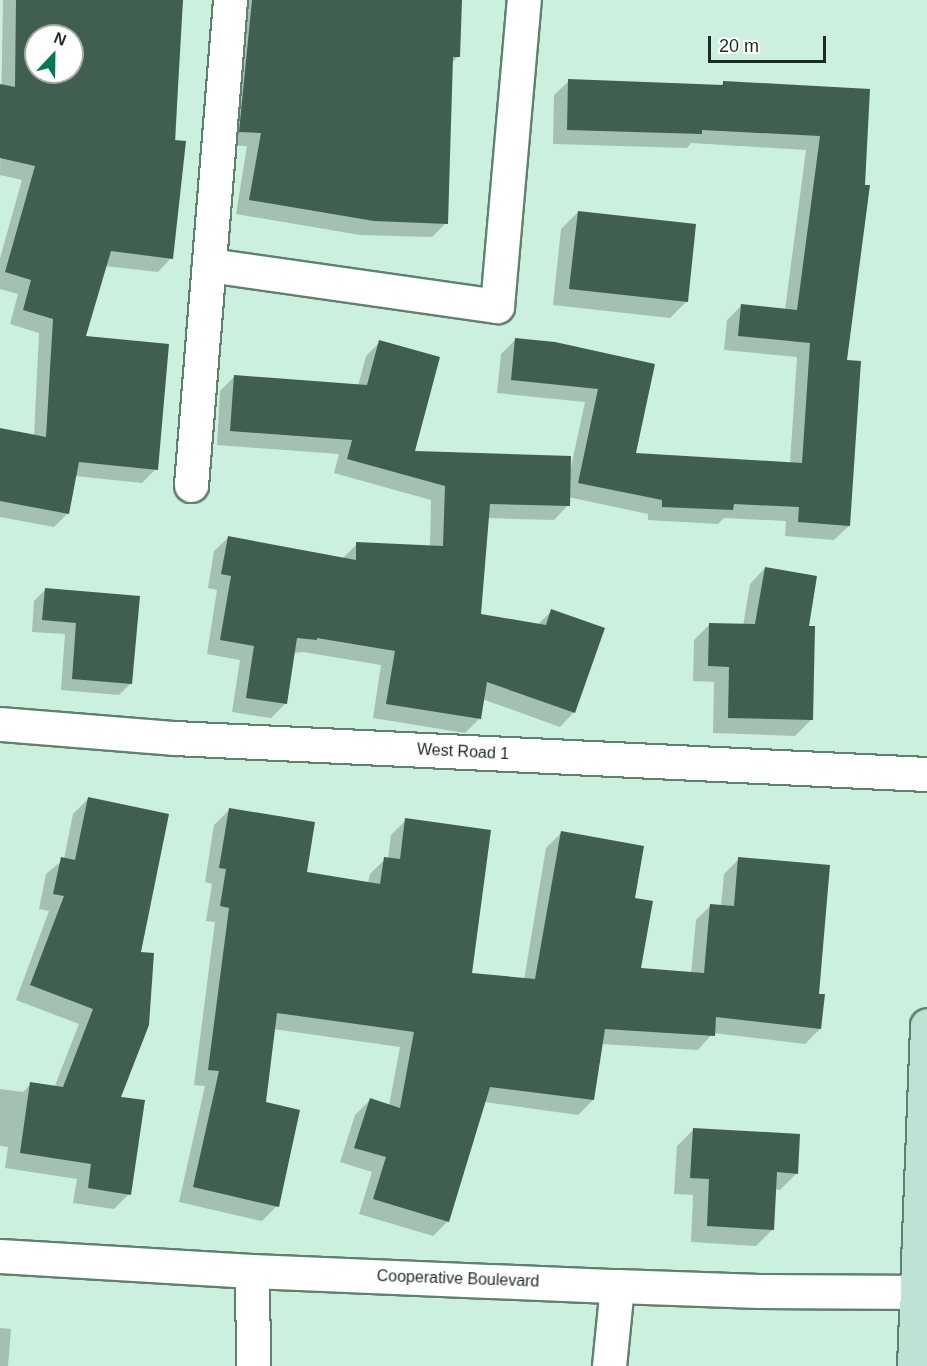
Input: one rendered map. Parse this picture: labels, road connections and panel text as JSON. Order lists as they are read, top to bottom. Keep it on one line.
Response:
{"streets":{"street":["West Road 1","Cooperative Boulevard"]},"scale_bar":"20 m","north":"top"}
